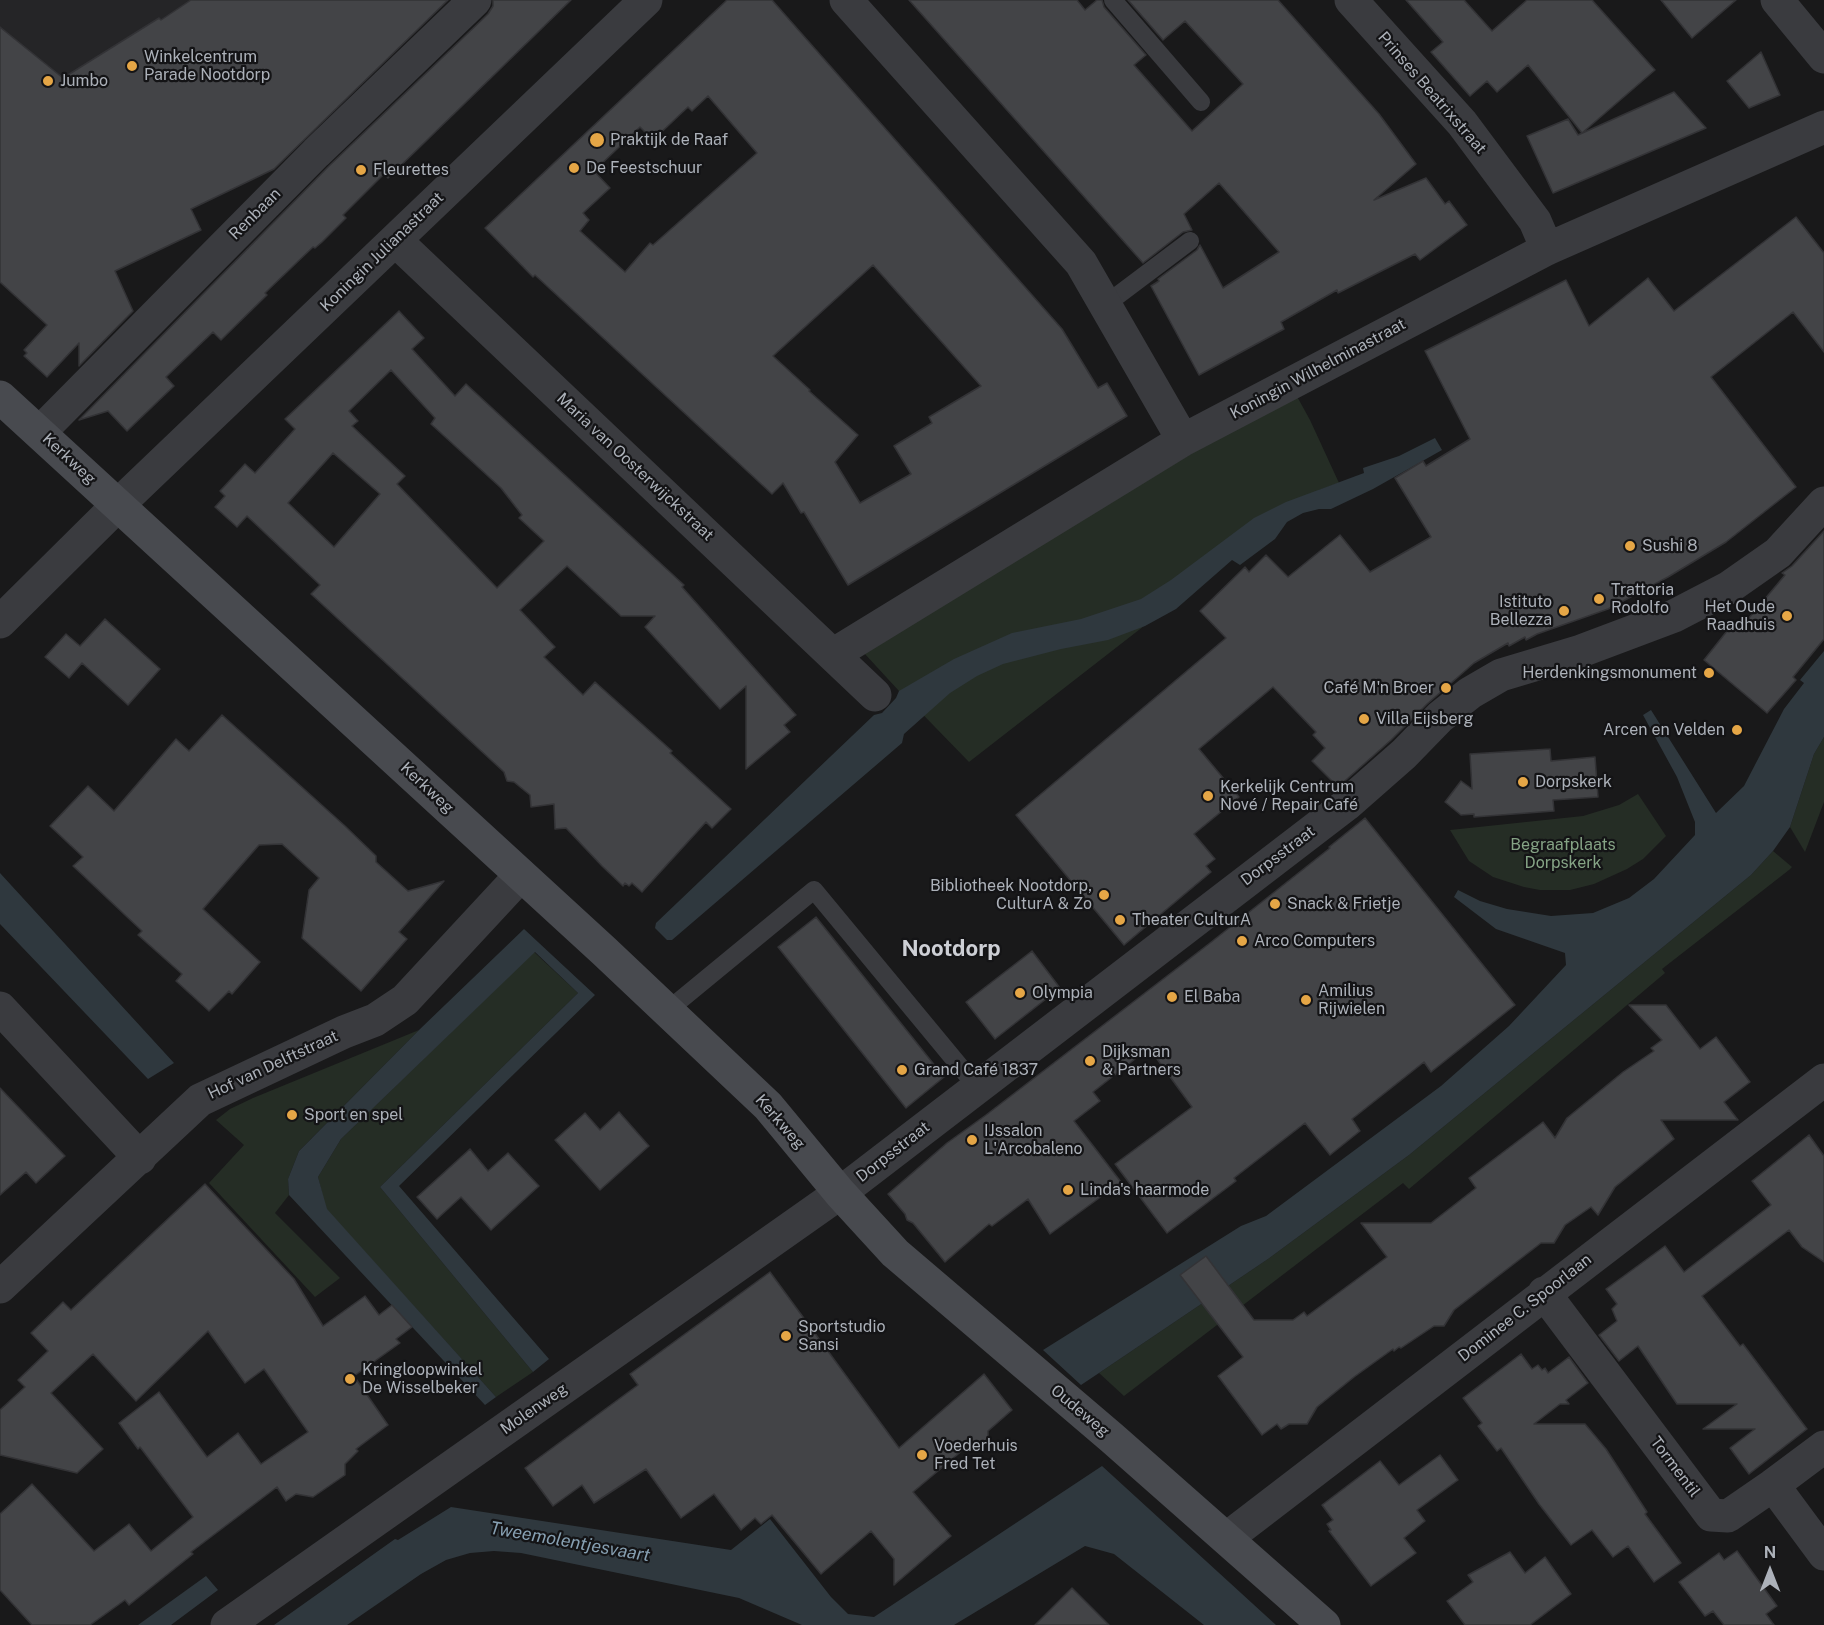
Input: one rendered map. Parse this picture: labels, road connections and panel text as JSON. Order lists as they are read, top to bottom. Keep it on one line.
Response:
{"streets":{"street":["Prinses Beatrixstraat","Renbaan","Koningin Julianastraat","Koningin Wilhelminastraat","Kerkweg","Maria van Oosterwijckstraat","Dorpsstraat","Hof van Delftstraat","Dominee C. Spoorlaan","Molenweg","Oudeweg","Tormentil"]},"crossings":[["Prinses Beatrixstraat","Koningin Wilhelminastraat"],["Renbaan","Kerkweg"],["Koningin Julianastraat","Kerkweg"],["Koningin Julianastraat","Maria van Oosterwijckstraat"],["Koningin Wilhelminastraat","Maria van Oosterwijckstraat"],["Kerkweg","Dorpsstraat"],["Kerkweg","Hof van Delftstraat"],["Kerkweg","Molenweg"],["Kerkweg","Oudeweg"],["Dorpsstraat","Molenweg"],["Dorpsstraat","Oudeweg"],["Dominee C. Spoorlaan","Oudeweg"],["Dominee C. Spoorlaan","Tormentil"],["Molenweg","Oudeweg"]],"districts":["Nootdorp"],"water":["Tweemolentjesvaart"],"parks":["Begraafplaats Dorpskerk"],"places":["Winkelcentrum Parade Nootdorp","Jumbo","Praktijk de Raaf","De Feestschuur","Fleurettes","Sushi 8","Trattoria Rodolfo","Istituto Bellezza","Het Oude Raadhuis","Herdenkingsmonument","Café M'n Broer","Villa Eijsberg","Arcen en Velden","Dorpskerk","Kerkelijk Centrum Nové / Repair Café","Bibliotheek Nootdorp, CulturA & Zo","Snack & Frietje","Theater CulturA","Arco Computers","Olympia","El Baba","Amilius Rijwielen","Dijksman & Partners","Grand Café 1837","Sport en spel","IJssalon L'Arcobaleno","Linda's haarmode","Sportstudio Sansi","Kringloopwinkel De Wisselbeker","Voederhuis Fred Tet"],"north":"top"}
